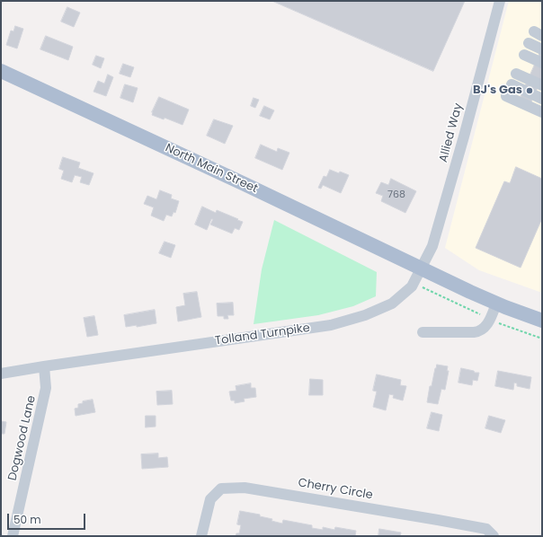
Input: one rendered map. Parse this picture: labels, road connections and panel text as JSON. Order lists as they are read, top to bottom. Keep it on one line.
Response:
{"streets":{"main road":["North Main Street"],"street":["Allied Way","Tolland Turnpike","Dogwood Lane","Cherry Circle"]},"crossings":[["Allied Way","North Main Street"],["Allied Way","Tolland Turnpike"],["North Main Street","Tolland Turnpike"],["Tolland Turnpike","Dogwood Lane"]],"places":["BJ's Gas"],"house_numbers":["768"],"scale_bar":"50 m"}
